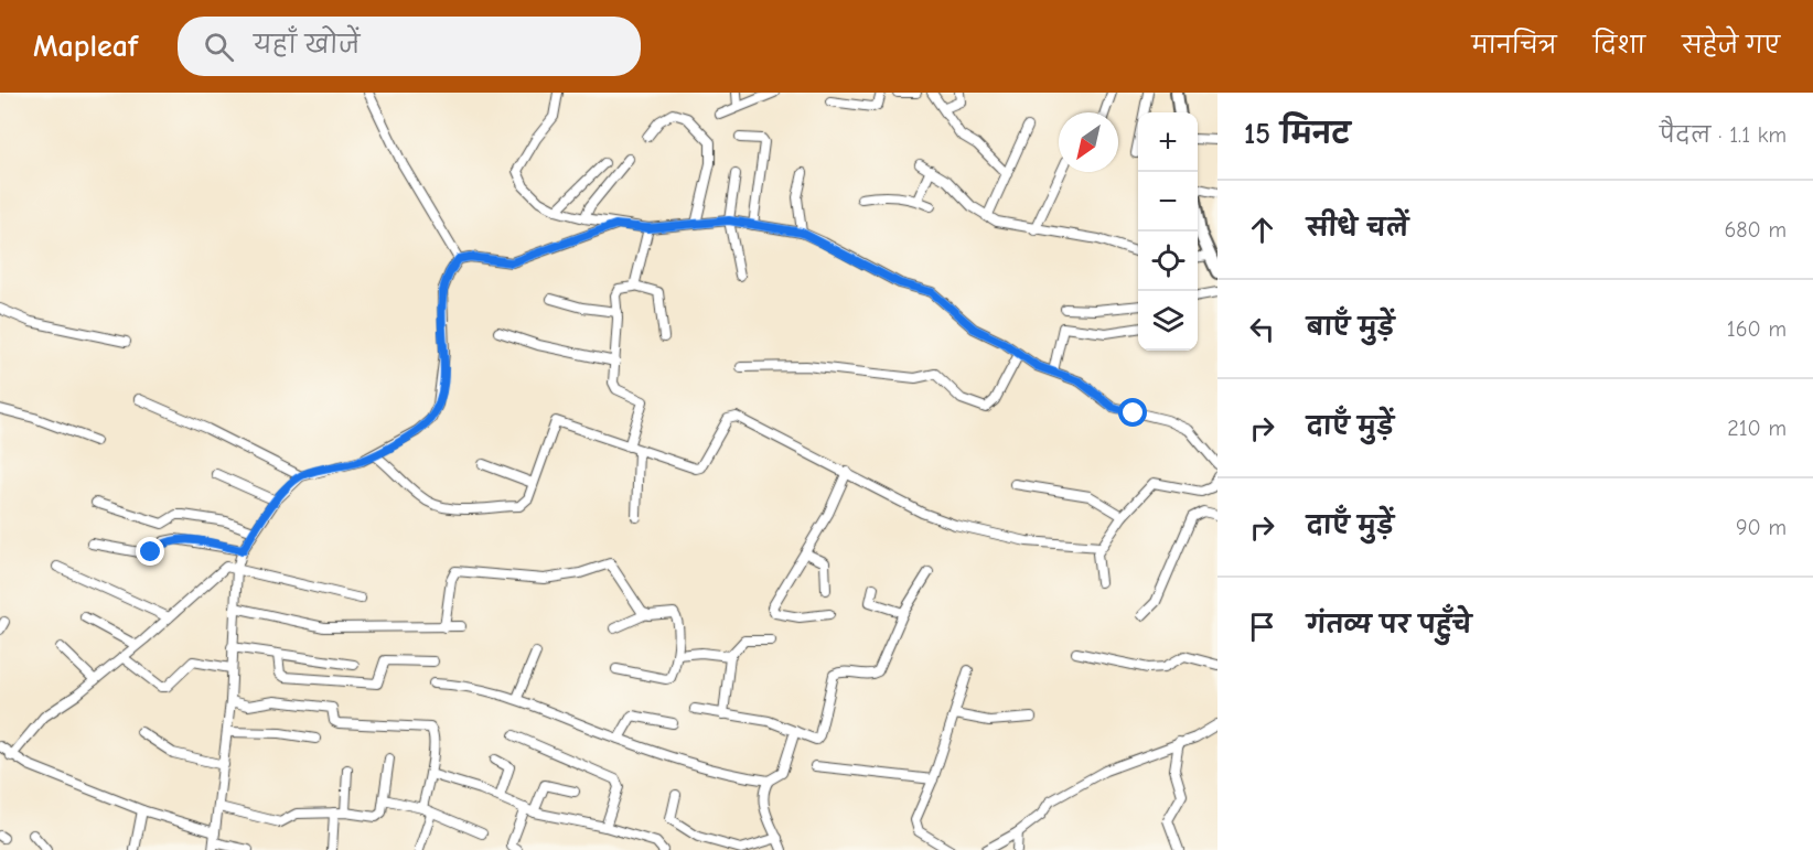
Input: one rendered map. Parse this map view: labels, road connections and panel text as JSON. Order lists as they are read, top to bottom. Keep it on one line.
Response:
{"north":"bottom left","page":{"header":"Mapleaf","search":"यहाँ खोजें","nav":["मानचित्र","दिशा","सहेजे गए"],"heading":["15 मिनट","पैदल · 1.1 km"],"map_buttons":["+","−"],"list":[["सीधे चलें","680 m"],["बाएँ मुड़ें","160 m"],["दाएँ मुड़ें","210 m"],["दाएँ मुड़ें","90 m"],"गंतव्य पर पहुँचे"]}}
